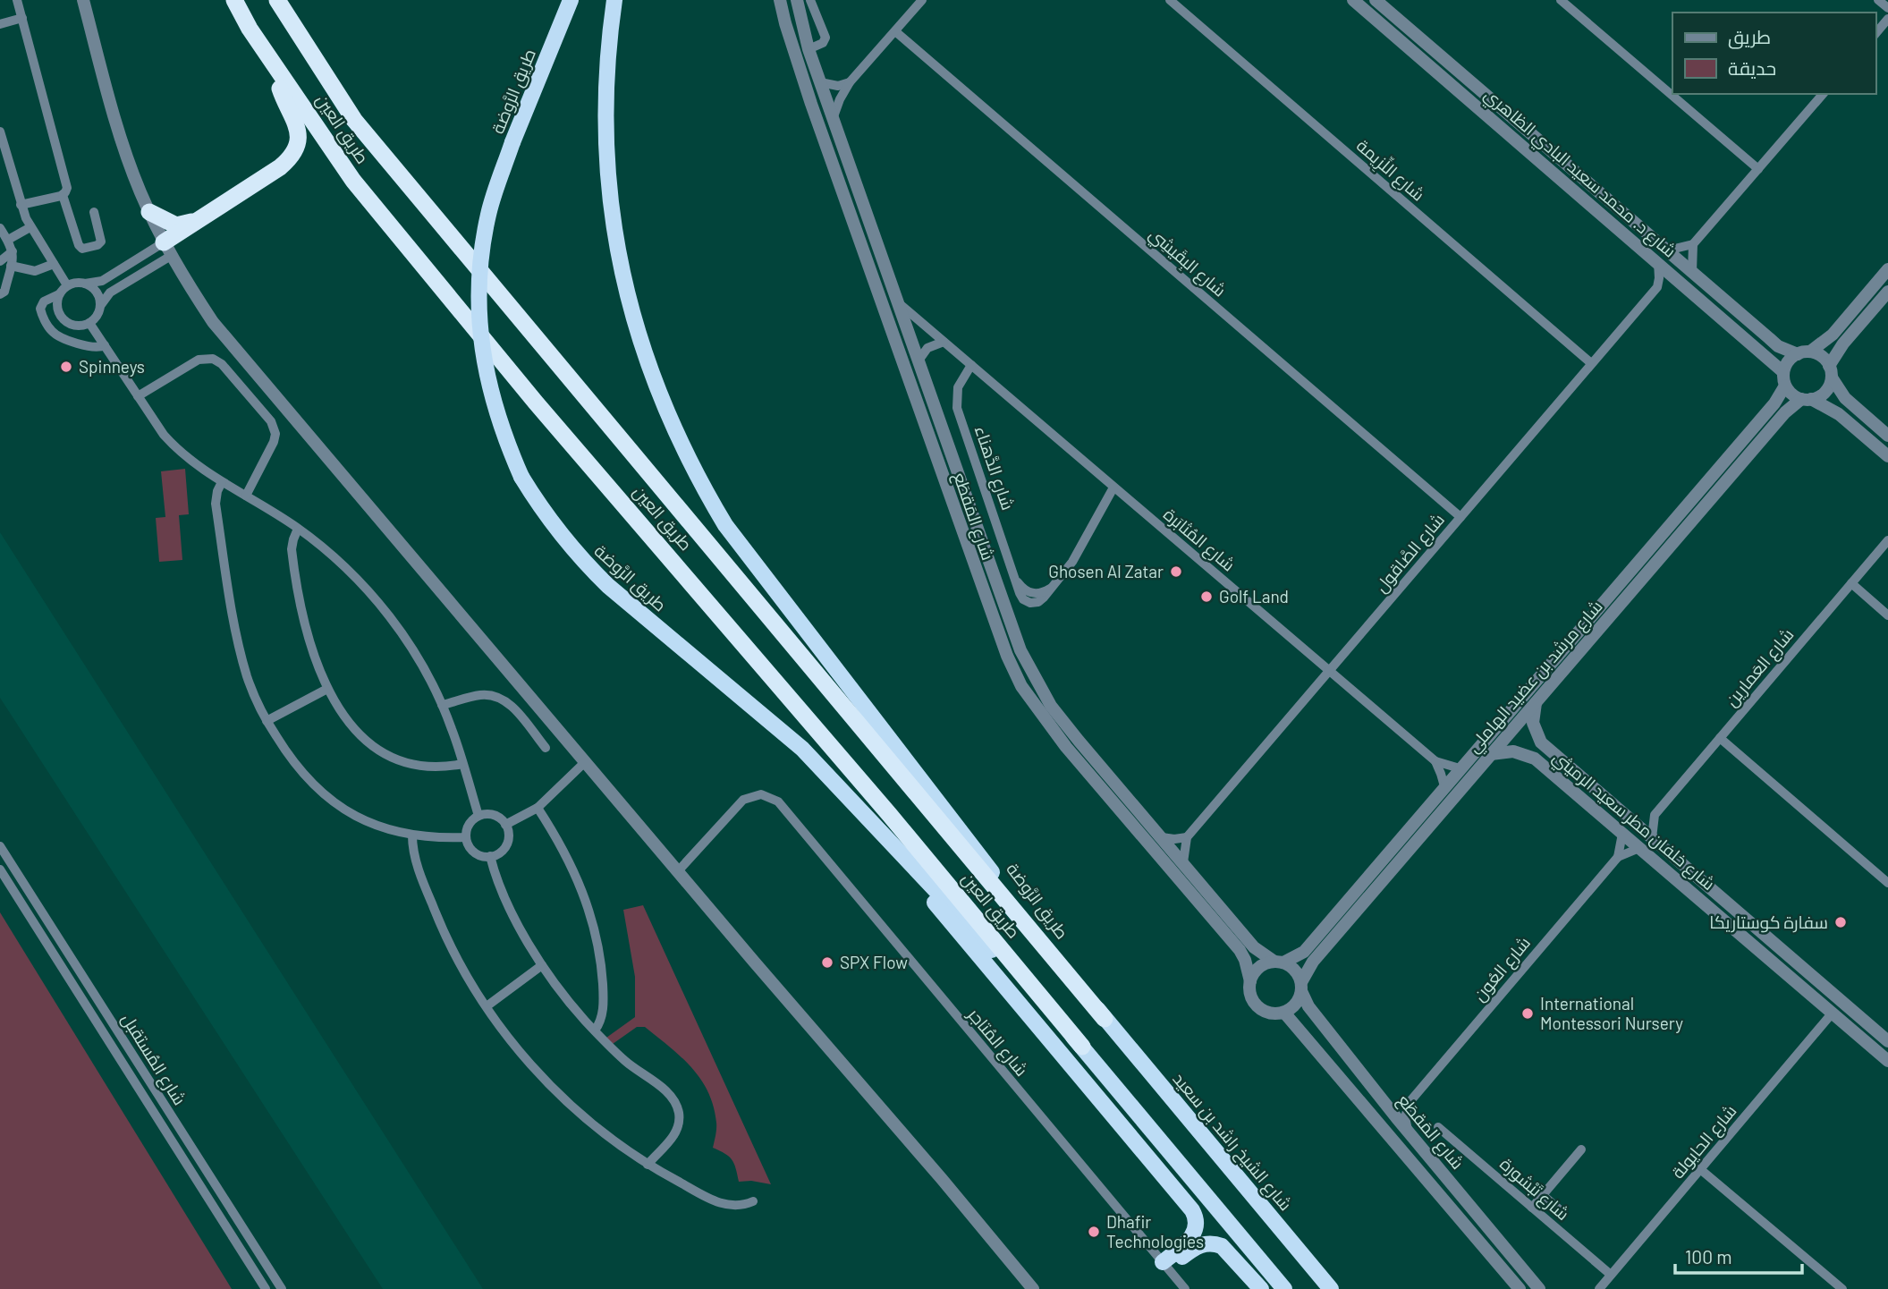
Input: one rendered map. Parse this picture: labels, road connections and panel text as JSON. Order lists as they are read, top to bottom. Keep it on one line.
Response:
{"streets":{"highway":["طريق الرَّوضة","طريق العين","شارع الشيخ راشد بن سعيد"],"street":["شارع اللِّزِيمة","شارع د. محمد سعيد البادي الظاهري","شارع البِقَيشِي","شارع الدَّهناء","شارع المَقطَع","شارع المُثابَرة","شارع الصَّاقول","شارع العَمارين","شارع مرشد بن عضيد الهاملي","شارع خلفان مطر سعيد الرميثي","شارع العُون","شارع المُتاجر","شارع المُستقبل","شارع الحايولة","شارع تَبْشورة"]},"crossings":[["طريق الرَّوضة","طريق العين"],["طريق الرَّوضة","شارع الشيخ راشد بن سعيد"],["طريق العين","شارع الشيخ راشد بن سعيد"],["شارع اللِّزِيمة","شارع الصَّاقول"],["شارع د. محمد سعيد البادي الظاهري","شارع مرشد بن عضيد الهاملي"],["شارع البِقَيشِي","شارع الصَّاقول"],["شارع الدَّهناء","شارع المُثابَرة"],["شارع المَقطَع","شارع المُثابَرة"],["شارع المَقطَع","شارع مرشد بن عضيد الهاملي"],["شارع المُثابَرة","شارع الصَّاقول"],["شارع المُثابَرة","شارع مرشد بن عضيد الهاملي"],["شارع مرشد بن عضيد الهاملي","شارع خلفان مطر سعيد الرميثي"],["شارع خلفان مطر سعيد الرميثي","شارع العُون"],["شارع خلفان مطر سعيد الرميثي","شارع الحايولة"],["شارع الحايولة","شارع تَبْشورة"]],"places":["Spinneys","Ghosen Al Zatar","Golf Land","سفارة كوستاريكا","SPX Flow","International Montessori Nursery","Dhafir Technologies"],"legend":["طريق","حديقة"],"scale_bar":"100 m"}
